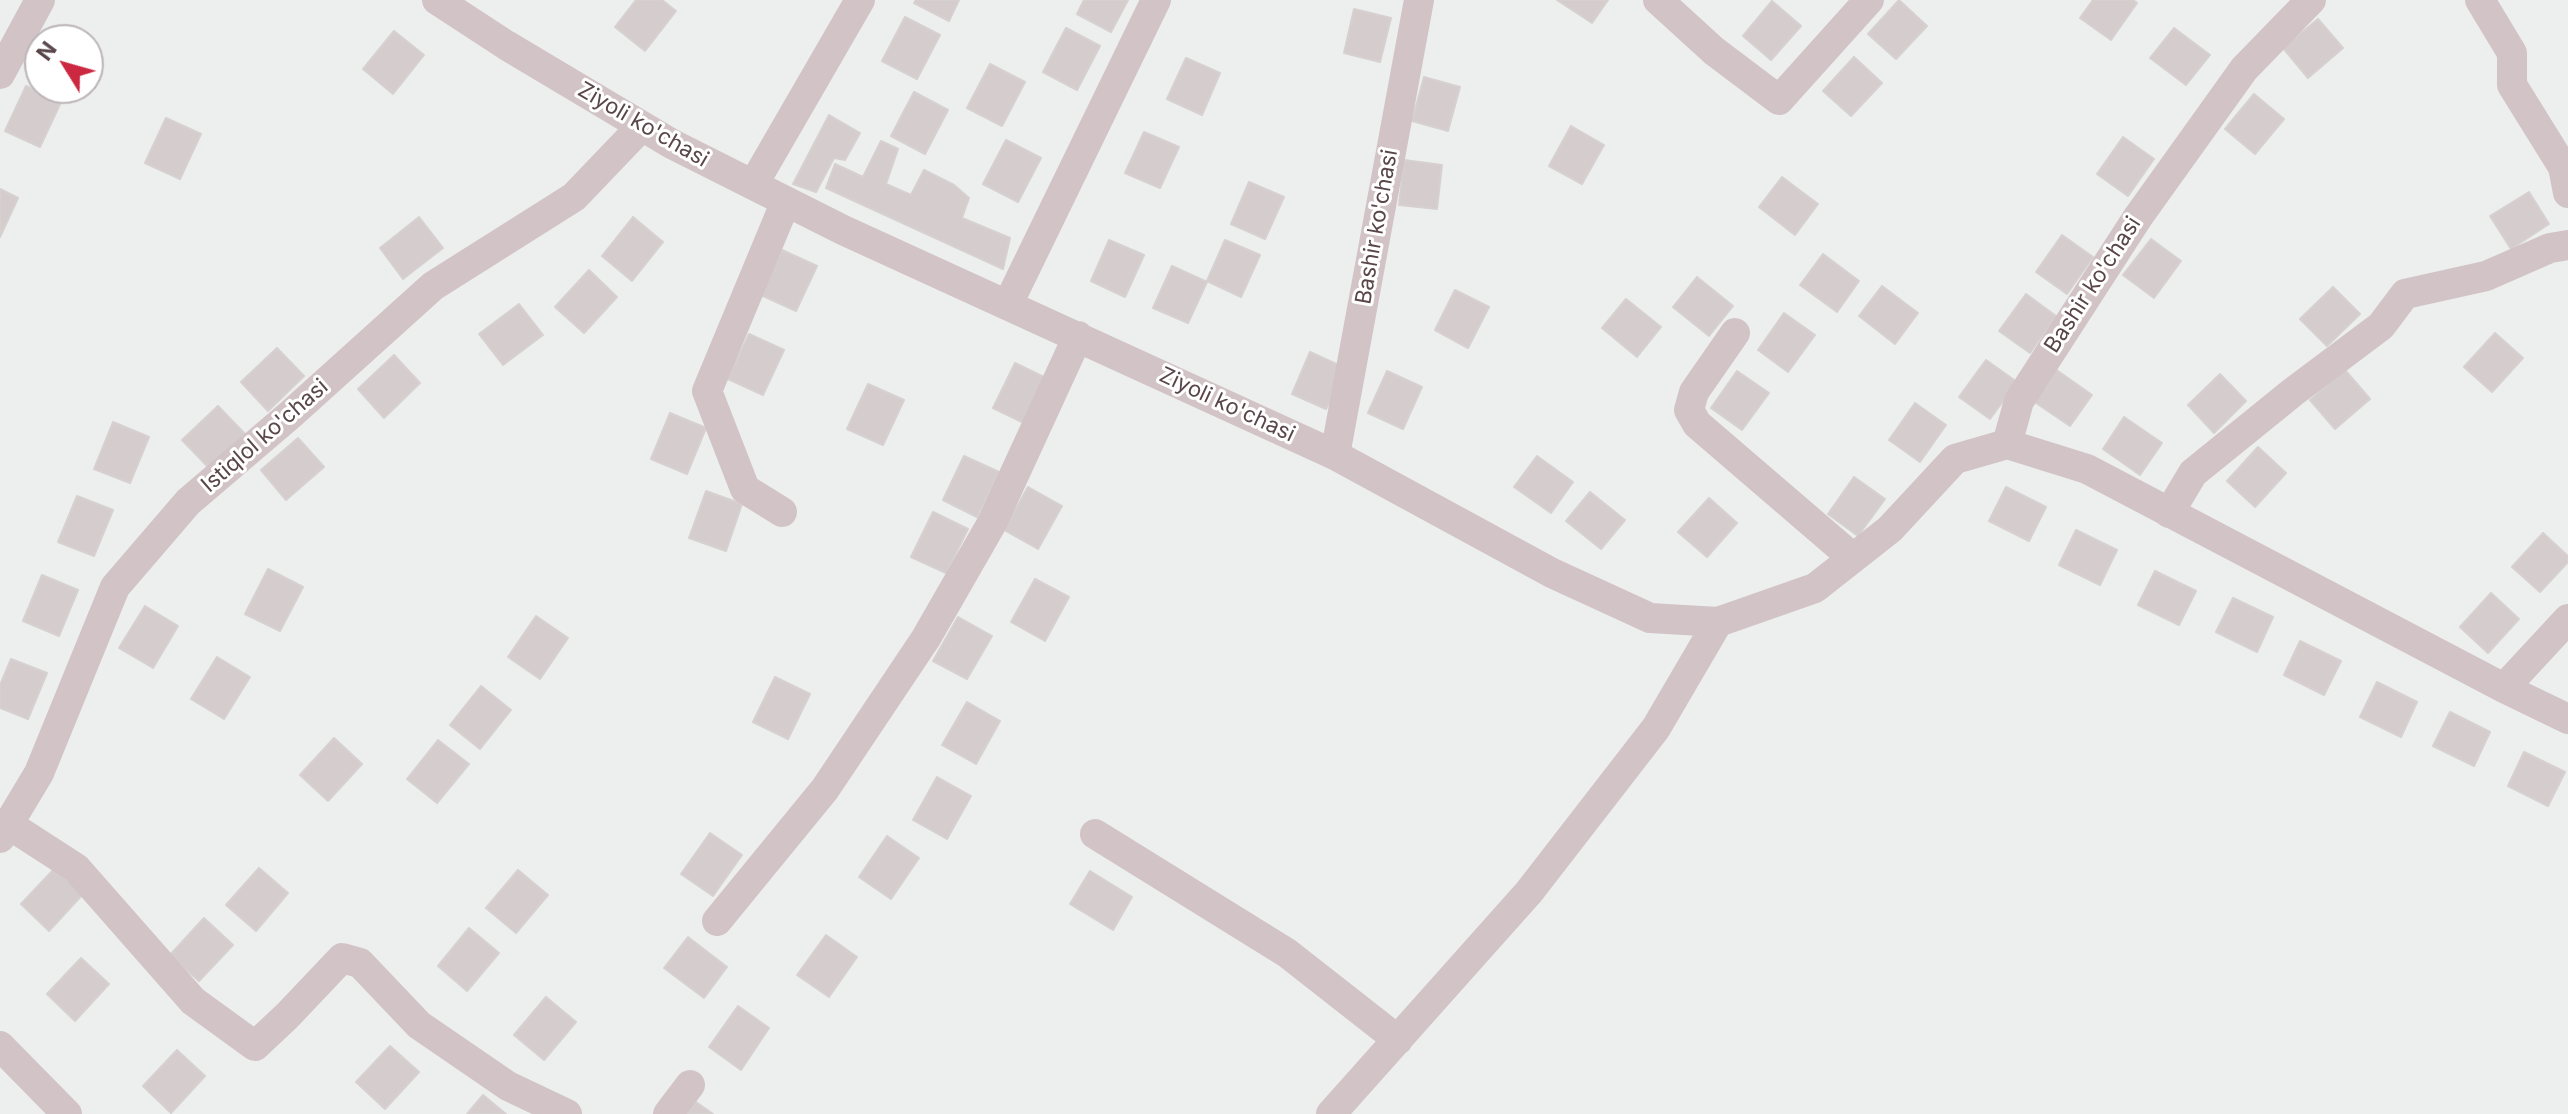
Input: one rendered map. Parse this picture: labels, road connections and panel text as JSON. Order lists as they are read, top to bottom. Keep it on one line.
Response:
{"streets":{"street":["Ziyoli ko'chasi","Bashir ko'chasi","Istiqlol ko'chasi"]},"crossings":[["Ziyoli ko'chasi","Bashir ko'chasi"],["Ziyoli ko'chasi","Istiqlol ko'chasi"]],"north":"top left"}
